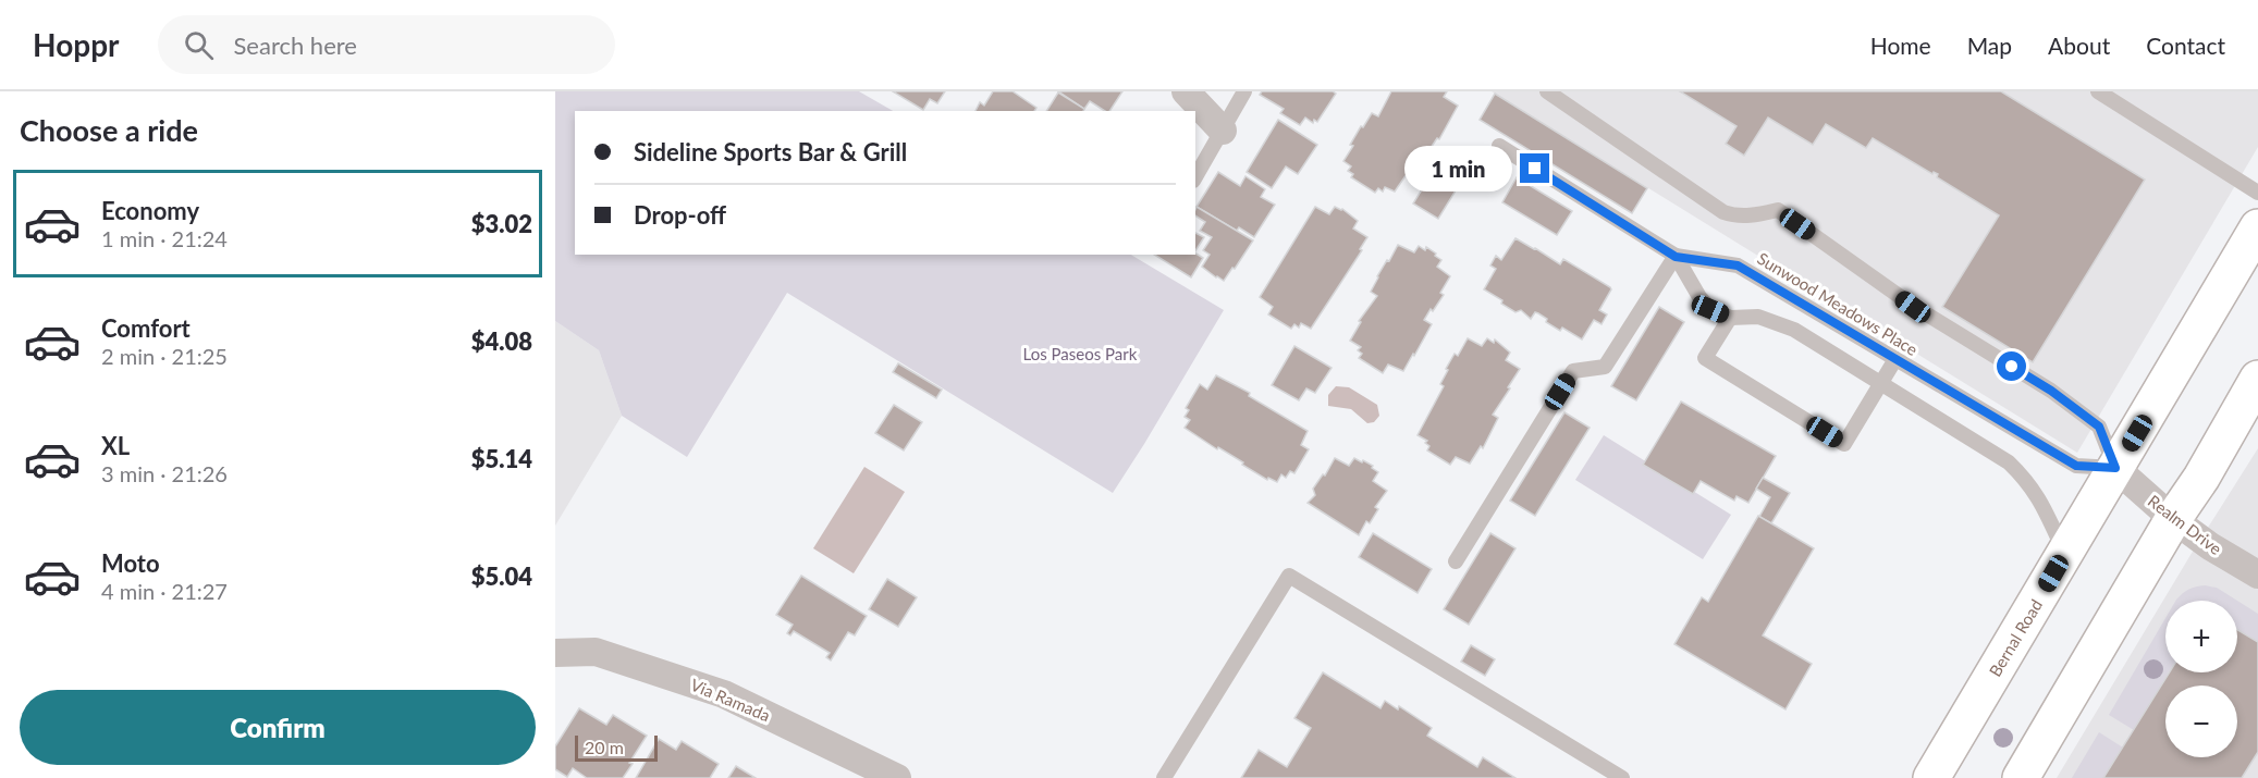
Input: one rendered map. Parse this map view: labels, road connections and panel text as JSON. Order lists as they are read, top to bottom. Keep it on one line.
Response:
{"streets":{"main road":["Bernal Road"],"street":["Realm Drive","Via Ramada"],"lane":["Sunwood Meadows Place"]},"crossings":[["Sunwood Meadows Place","Realm Drive"],["Sunwood Meadows Place","Bernal Road"],["Realm Drive","Bernal Road"]],"parks":["Los Paseos Park"],"scale_bar":"20 m","page":{"header":"Hoppr","search":"Search here","nav":["Home","Map","About","Contact"],"heading":"Choose a ride","banner":["Sideline Sports Bar & Grill","Drop-off"],"bubble":"1 min","list":[{"name":"Economy","note":"1 min · 21:24","value":"$3.02"},{"name":"Comfort","note":"2 min · 21:25","value":"$4.08"},{"name":"XL","note":"3 min · 21:26","value":"$5.14"},{"name":"Moto","note":"4 min · 21:27","value":"$5.04"}],"map_buttons":["+","−"],"buttons":"Confirm","scale":"20 m"}}
